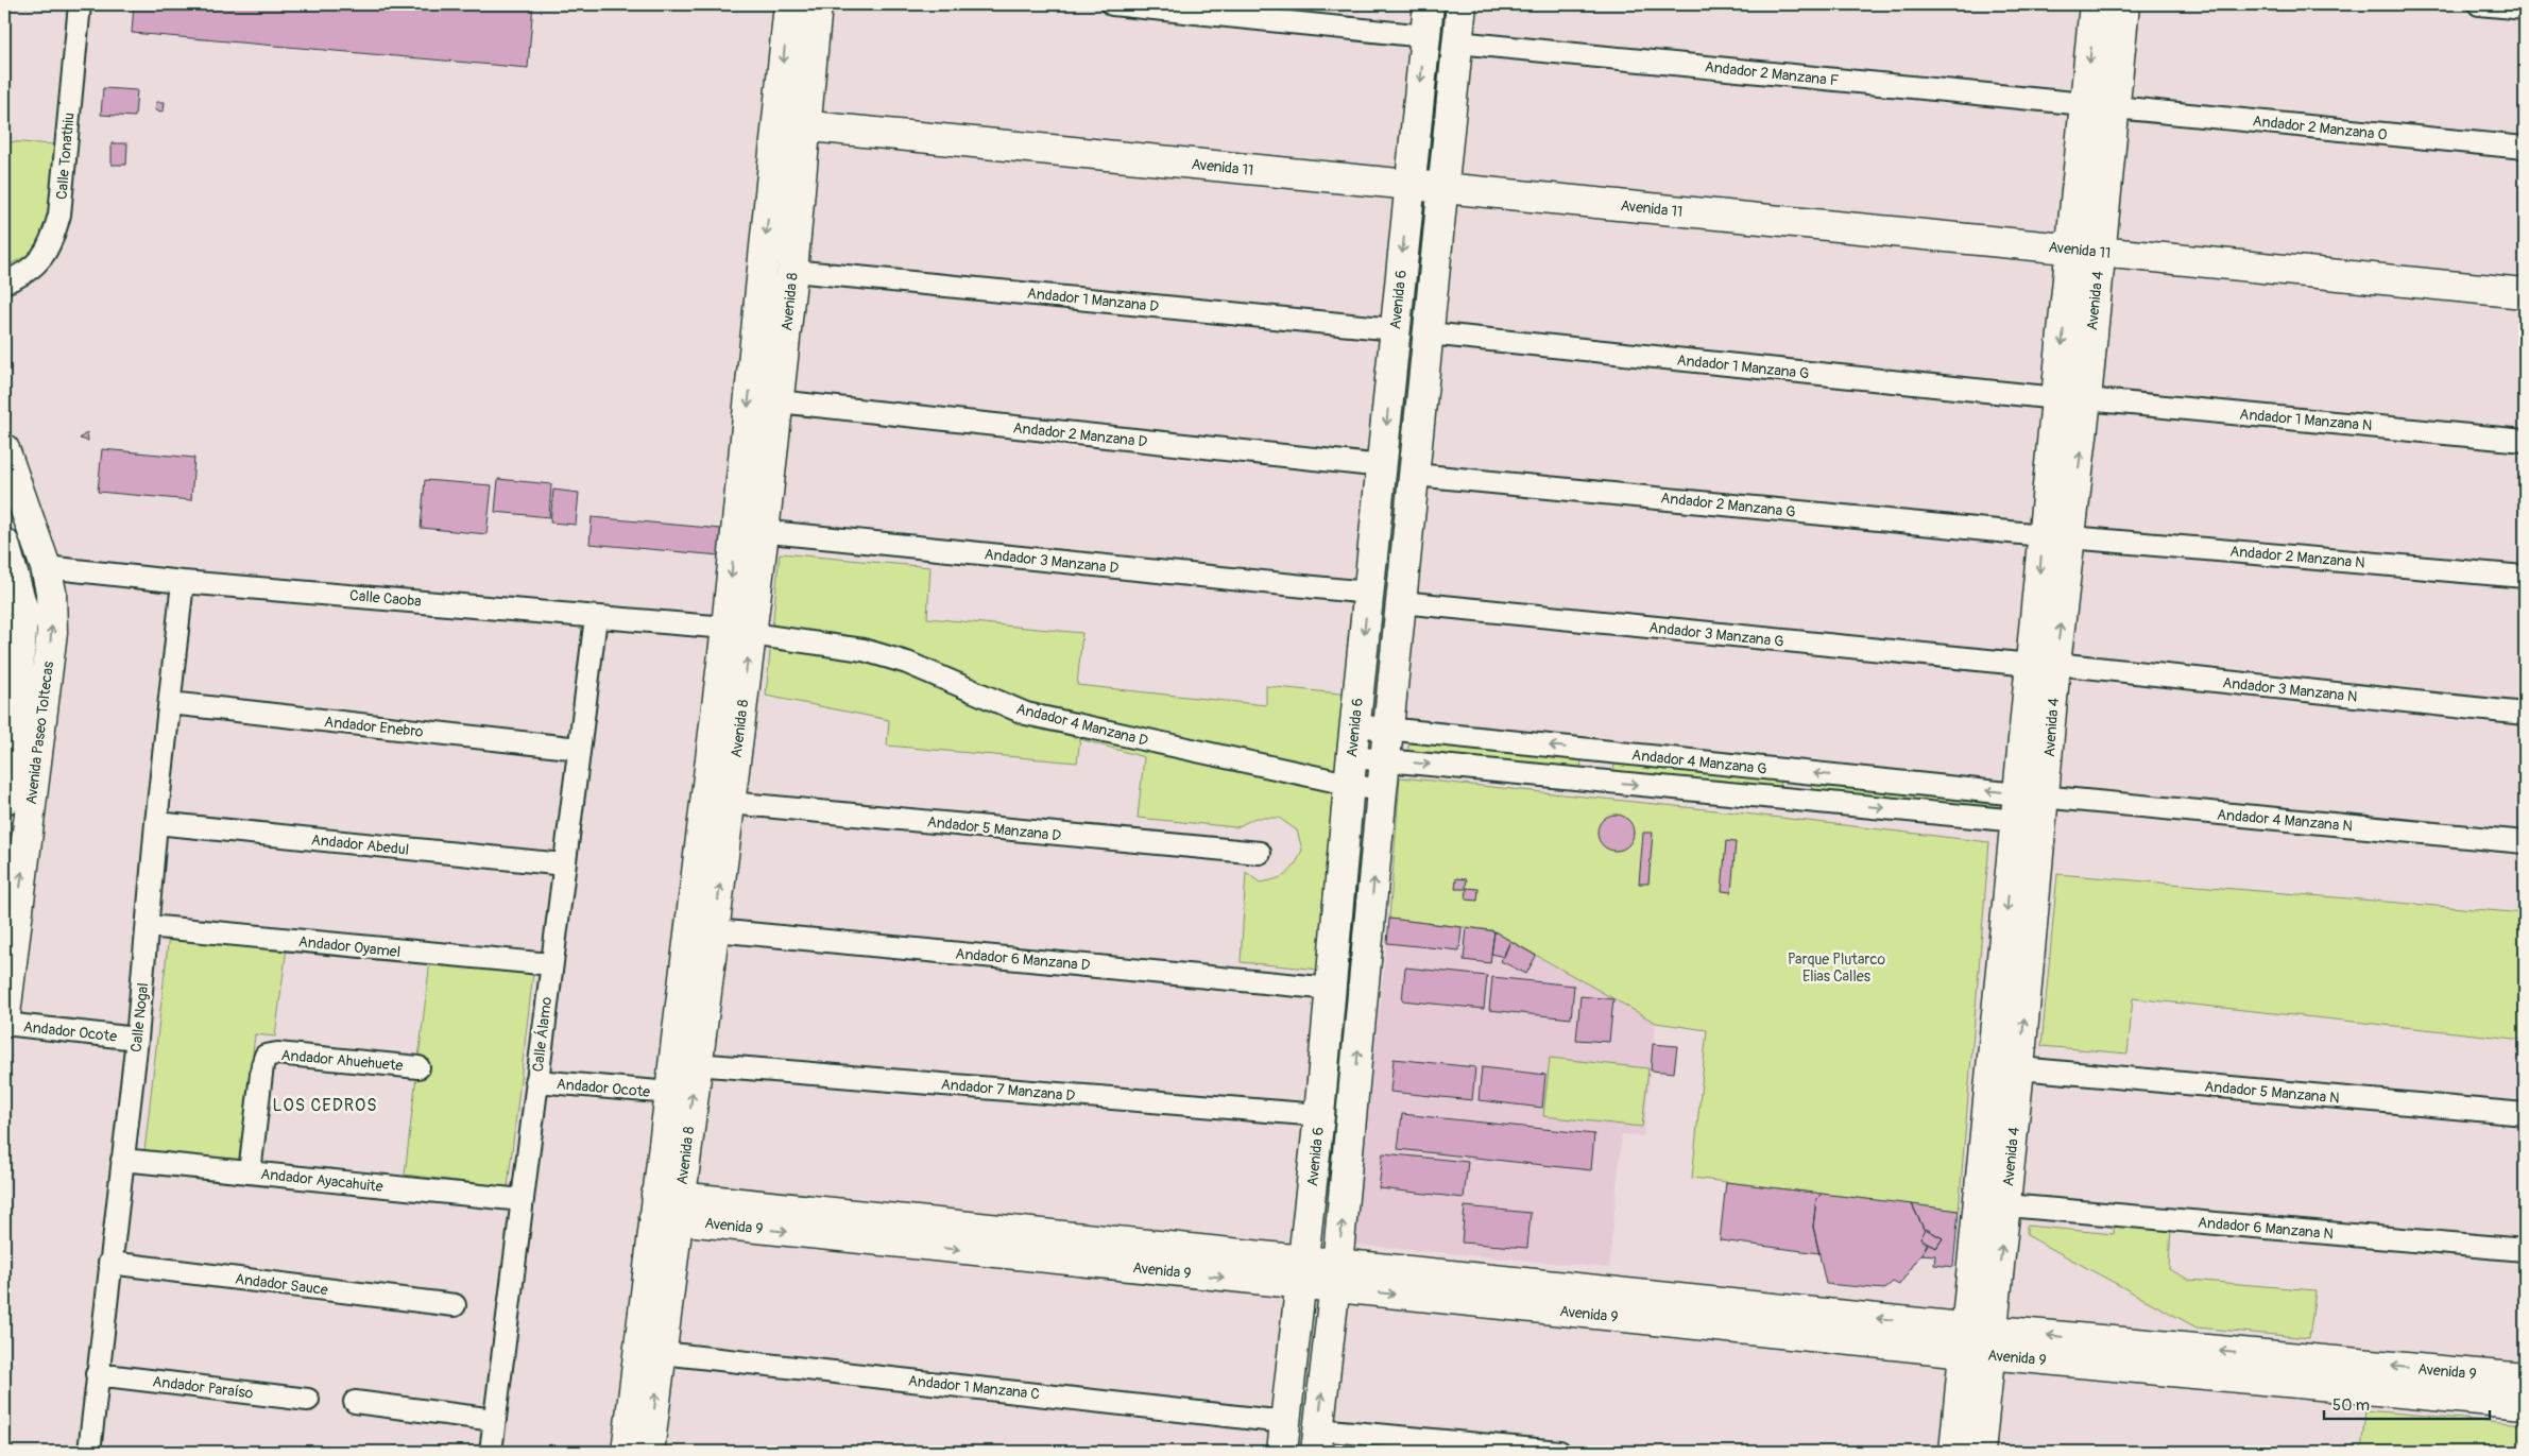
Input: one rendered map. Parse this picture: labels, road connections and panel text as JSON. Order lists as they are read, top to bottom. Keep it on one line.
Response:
{"streets":{"street":["Andador 2 Manzana F","Andador 2 Manzana O","Calle Tonathiu","Avenida 11","Andador 1 Manzana D","Avenida 6","Avenida 4","Avenida 8","Andador 1 Manzana G","Andador 1 Manzana N","Andador 2 Manzana D","Andador 2 Manzana G","Andador 2 Manzana N","Andador 3 Manzana D","Calle Caoba","Andador 3 Manzana G","Andador 3 Manzana N","Andador 4 Manzana D","Andador Enebro","Avenida Paseo Toltecas","Andador 4 Manzana G","Andador 4 Manzana N","Andador 5 Manzana D","Andador Abedul","Andador Oyamel","Andador 6 Manzana D","Calle Nogal","Andador Ocote","Calle Álamo","Andador Ahuehuete","Andador 7 Manzana D","Andador 5 Manzana N","Andador Ayacahuite","Avenida 9","Andador 6 Manzana N","Andador Sauce","Andador Paraíso","Andador 1 Manzana C"]},"crossings":[["Andador 2 Manzana F","Avenida 4"],["Andador 2 Manzana O","Avenida 4"],["Avenida 11","Avenida 6"],["Avenida 11","Avenida 4"],["Avenida 11","Avenida 8"],["Andador 1 Manzana D","Avenida 6"],["Andador 1 Manzana D","Avenida 8"],["Avenida 6","Andador 2 Manzana D"],["Avenida 6","Andador 3 Manzana D"],["Avenida 6","Andador 4 Manzana D"],["Avenida 6","Andador 4 Manzana G"],["Avenida 6","Andador 6 Manzana D"],["Avenida 6","Andador 7 Manzana D"],["Avenida 6","Avenida 9"],["Avenida 6","Andador 1 Manzana C"],["Avenida 4","Andador 1 Manzana G"],["Avenida 4","Andador 1 Manzana N"],["Avenida 4","Andador 2 Manzana G"],["Avenida 4","Andador 2 Manzana N"],["Avenida 4","Andador 3 Manzana G"],["Avenida 4","Andador 3 Manzana N"],["Avenida 4","Andador 4 Manzana G"],["Avenida 4","Andador 4 Manzana N"],["Avenida 4","Andador 5 Manzana N"],["Avenida 4","Avenida 9"],["Avenida 4","Andador 6 Manzana N"],["Avenida 8","Andador 2 Manzana D"],["Avenida 8","Andador 3 Manzana D"],["Avenida 8","Calle Caoba"],["Avenida 8","Andador 4 Manzana D"],["Avenida 8","Andador 5 Manzana D"],["Avenida 8","Andador 6 Manzana D"],["Avenida 8","Andador Ocote"],["Avenida 8","Andador 7 Manzana D"],["Avenida 8","Avenida 9"],["Avenida 8","Andador 1 Manzana C"],["Andador 2 Manzana G","Andador 2 Manzana N"],["Calle Caoba","Andador 4 Manzana D"],["Calle Caoba","Avenida Paseo Toltecas"],["Calle Caoba","Calle Nogal"],["Calle Caoba","Calle Álamo"],["Andador 3 Manzana G","Andador 3 Manzana N"],["Andador 4 Manzana D","Andador 4 Manzana G"],["Andador Enebro","Calle Nogal"],["Andador Enebro","Calle Álamo"],["Avenida Paseo Toltecas","Andador Ocote"],["Andador 4 Manzana G","Andador 4 Manzana N"],["Andador Abedul","Calle Nogal"],["Andador Abedul","Calle Álamo"],["Andador Oyamel","Calle Nogal"],["Andador Oyamel","Calle Álamo"],["Calle Nogal","Andador Ocote"],["Calle Nogal","Andador Ayacahuite"],["Calle Nogal","Andador Sauce"],["Calle Nogal","Andador Paraíso"],["Andador Ocote","Calle Álamo"],["Calle Álamo","Andador Ayacahuite"],["Andador Ahuehuete","Andador Ayacahuite"]],"districts":["LOS CEDROS"],"parks":["Parque Plutarco Elias Calles"],"scale_bar":"50 m"}
